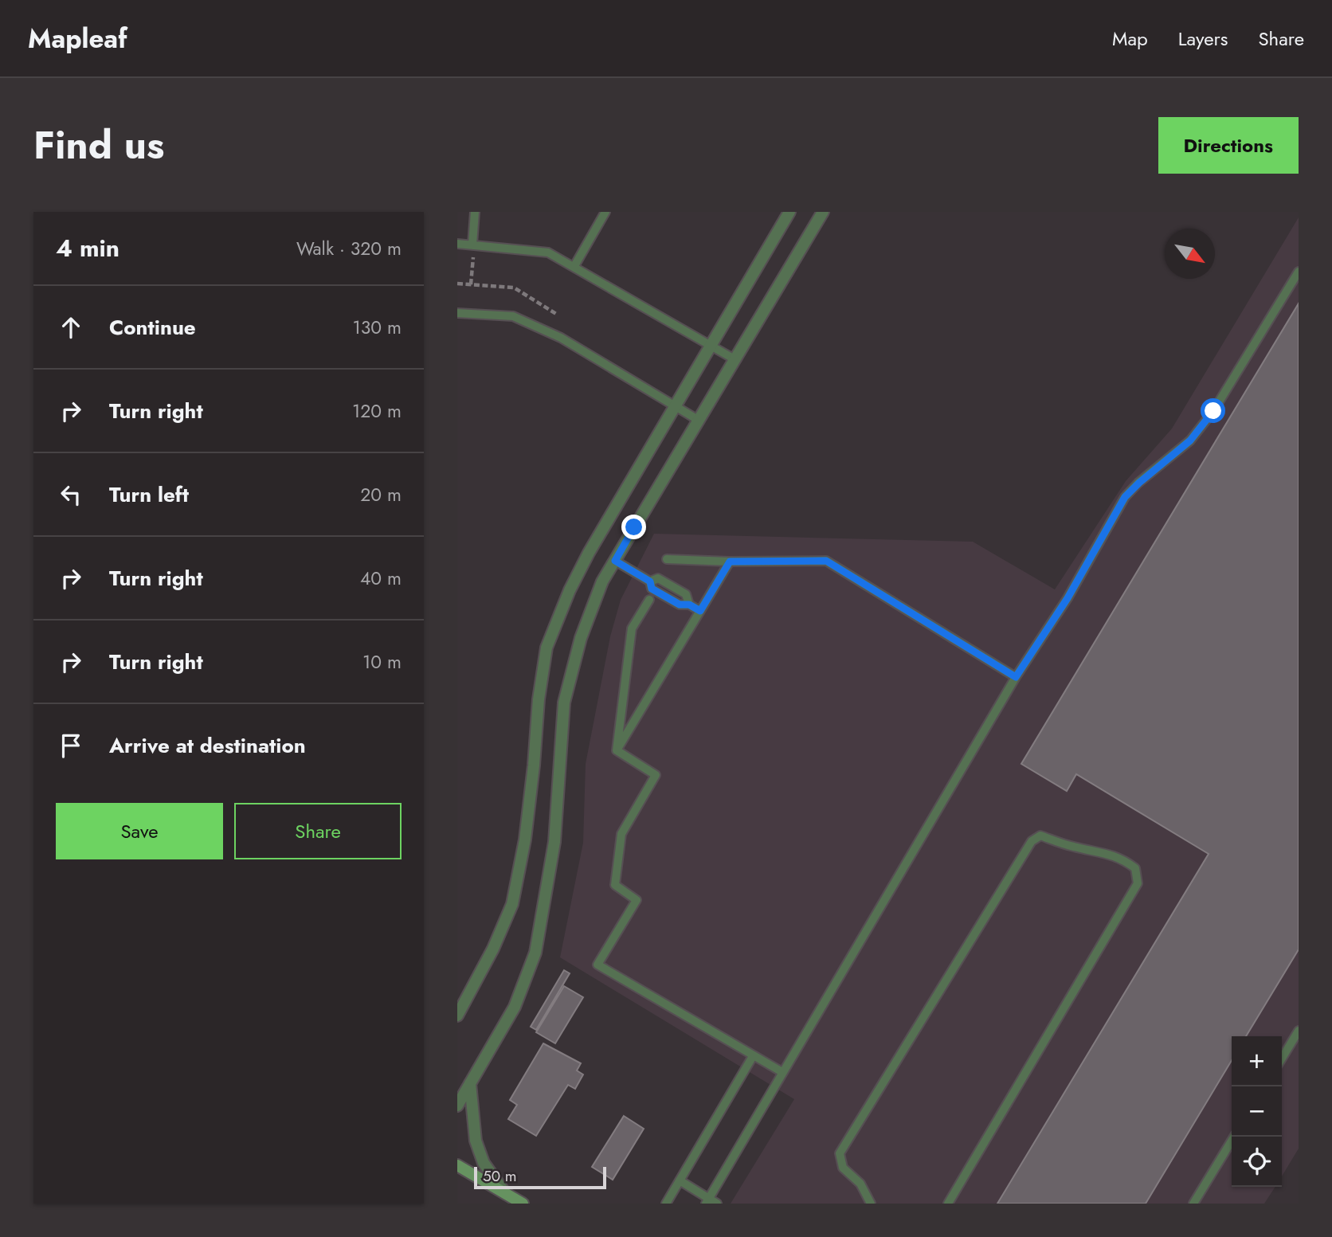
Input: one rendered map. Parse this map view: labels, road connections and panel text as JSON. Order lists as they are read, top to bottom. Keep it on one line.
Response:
{"scale_bar":"50 m","north":"bottom right","page":{"header":"Mapleaf","nav":["Map","Layers","Share"],"title":"Find us","buttons":["Directions",["Save","Share"]],"heading":["4 min","Walk · 320 m"],"list":[["Continue","130 m"],["Turn right","120 m"],["Turn left","20 m"],["Turn right","40 m"],["Turn right","10 m"],"Arrive at destination"],"map_buttons":["+","−"],"scale":"50 m"}}
